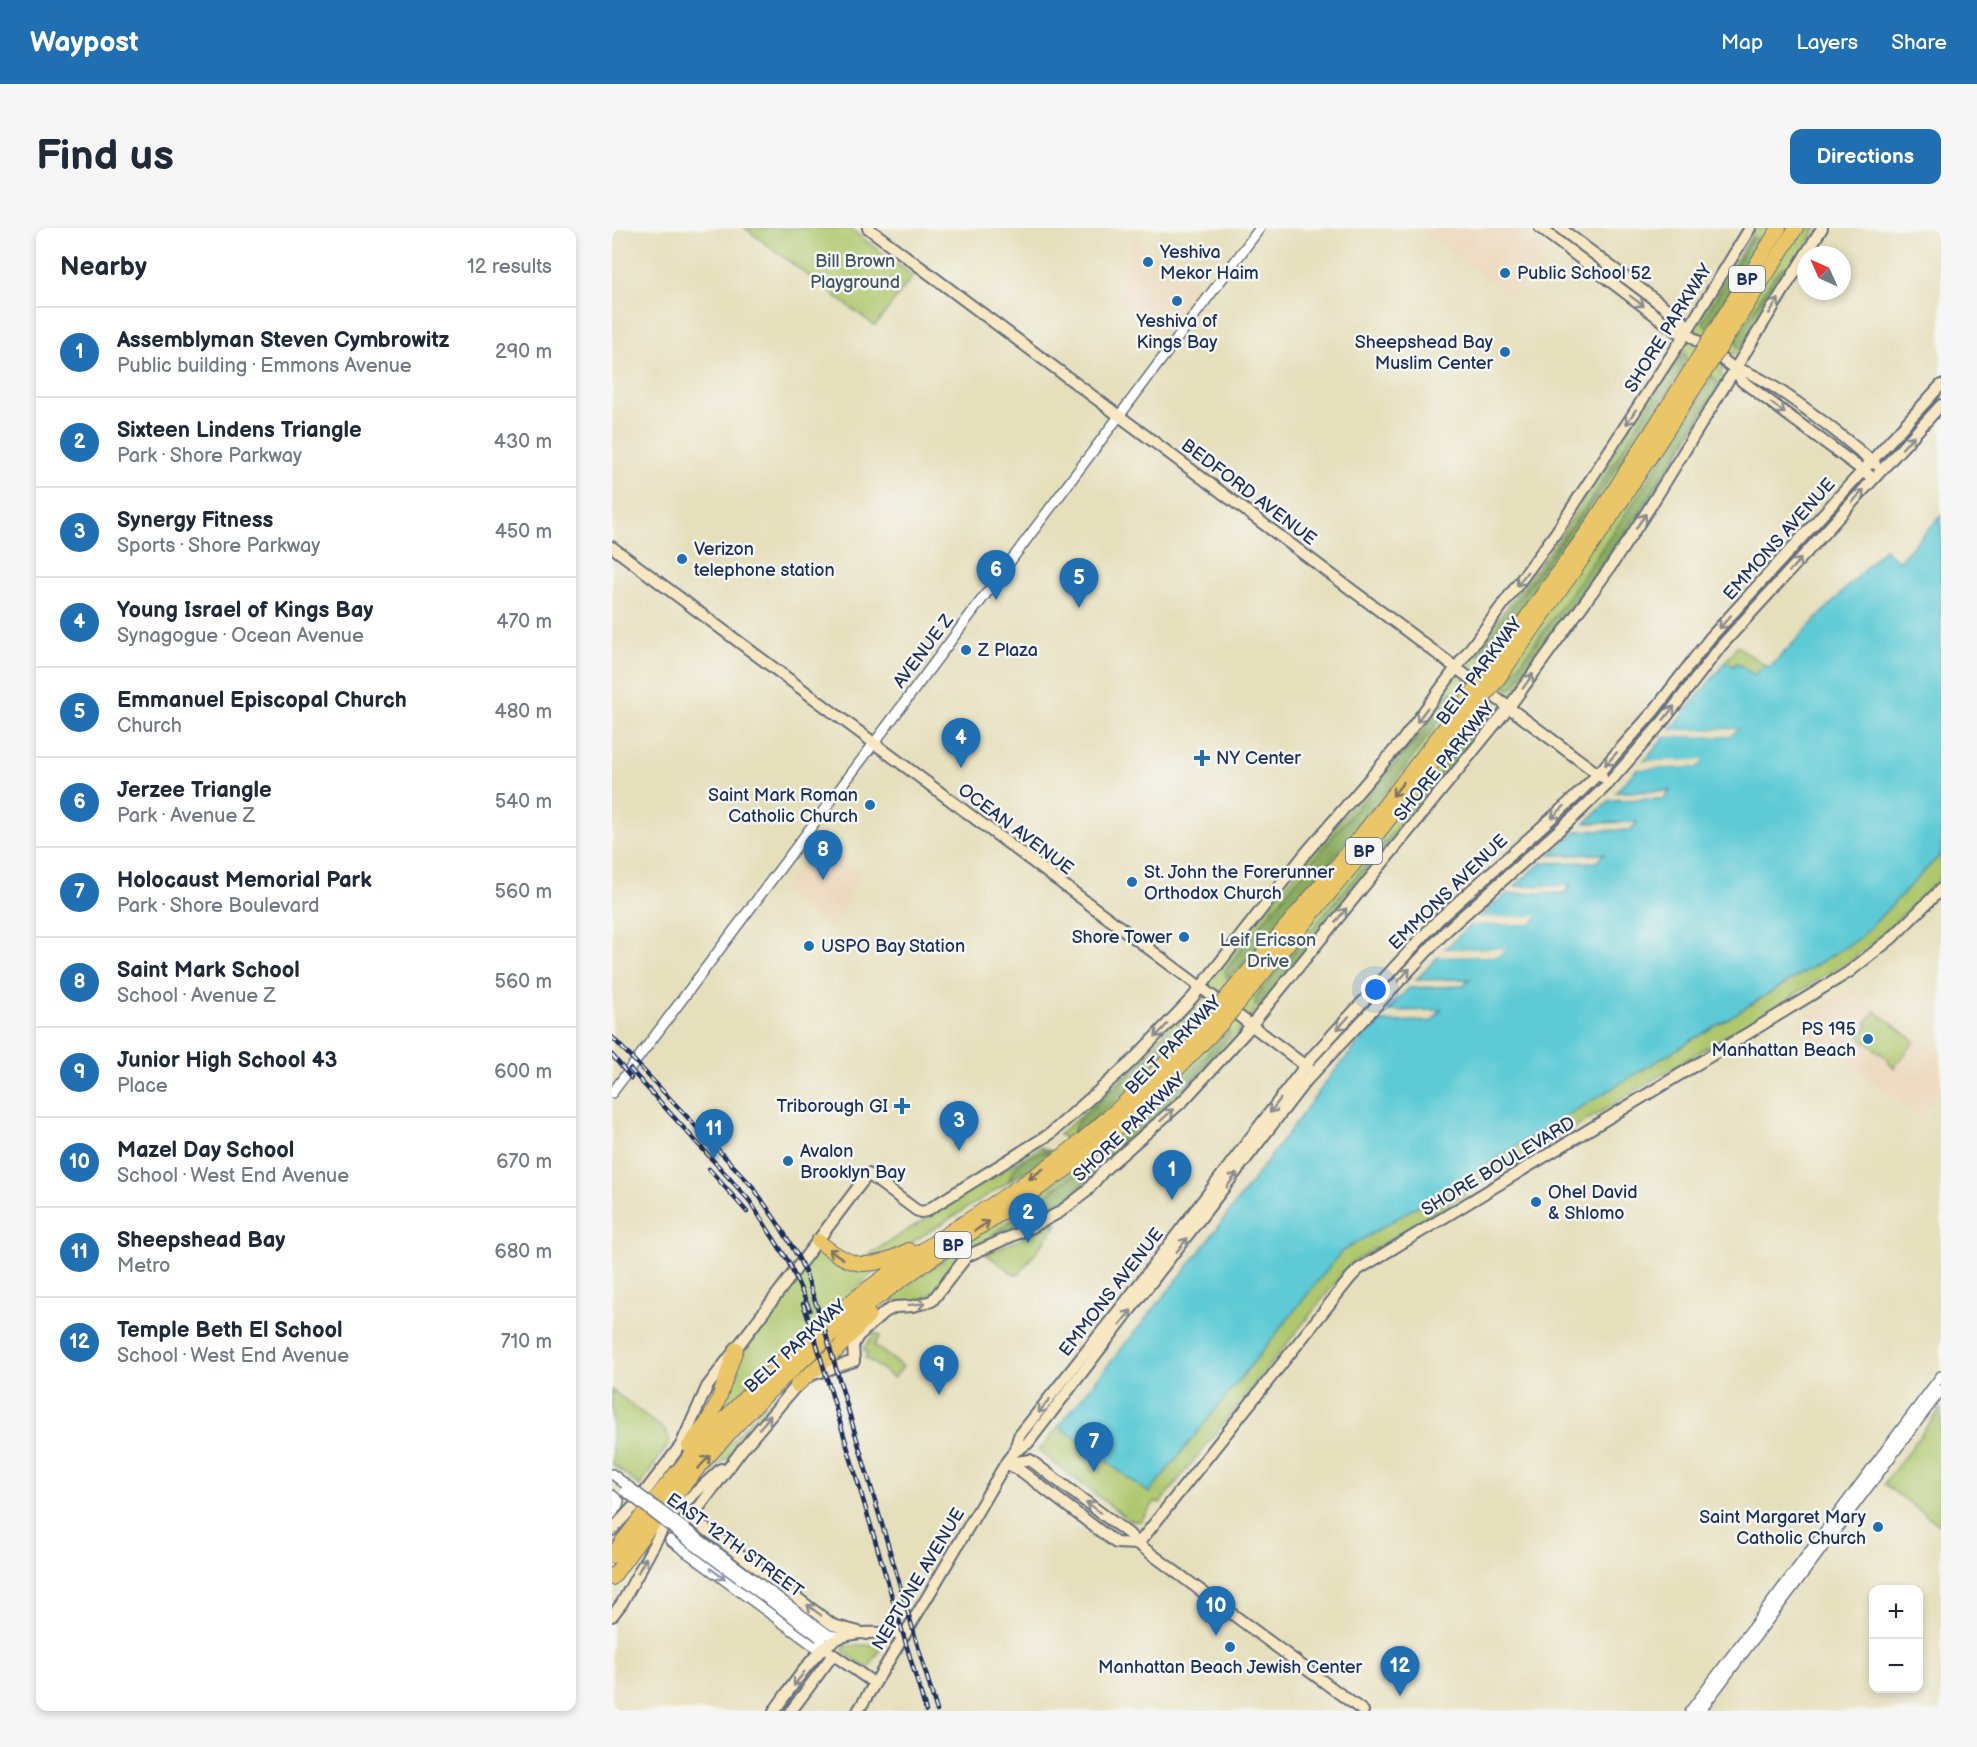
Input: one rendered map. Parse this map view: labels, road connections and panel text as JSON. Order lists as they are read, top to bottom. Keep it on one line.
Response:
{"streets":{"highway":["BP","BELT PARKWAY"],"main road":["SHORE PARKWAY","BEDFORD AVENUE","EMMONS AVENUE","OCEAN AVENUE","SHORE BOULEVARD","EAST 12TH STREET","NEPTUNE AVENUE"],"street":["AVENUE Z"]},"crossings":[["SHORE PARKWAY","BEDFORD AVENUE"],["SHORE PARKWAY","OCEAN AVENUE"],["SHORE PARKWAY","EAST 12TH STREET"],["BEDFORD AVENUE","EMMONS AVENUE"],["BEDFORD AVENUE","AVENUE Z"],["EMMONS AVENUE","OCEAN AVENUE"],["EMMONS AVENUE","NEPTUNE AVENUE"],["AVENUE Z","OCEAN AVENUE"],["EAST 12TH STREET","NEPTUNE AVENUE"]],"parks":["Bill Brown Playground","Leif Ericson Drive"],"places":{"other":["Yeshiva Mekor Haim","Public School 52","Yeshiva of Kings Bay","Sheepshead Bay Muslim Center","Verizon telephone station","Z Plaza","Saint Mark Roman Catholic Church","St. John the Forerunner Orthodox Church","Shore Tower","USPO Bay Station","PS 195 Manhattan Beach","Avalon Brooklyn Bay","Ohel David & Shlomo","Saint Margaret Mary Catholic Church","Manhattan Beach Jewish Center"],"health":["NY Center","Triborough GI"]},"north":"top left","page":{"header":"Waypost","nav":["Map","Layers","Share"],"buttons":"Directions","title":"Find us","heading":["Nearby","12 results"],"list":[{"mark":"1","name":"Assemblyman Steven Cymbrowitz","note":"Public building · Emmons Avenue","value":"290 m"},{"mark":"2","name":"Sixteen Lindens Triangle","note":"Park · Shore Parkway","value":"430 m"},{"mark":"3","name":"Synergy Fitness","note":"Sports · Shore Parkway","value":"450 m"},{"mark":"4","name":"Young Israel of Kings Bay","note":"Synagogue · Ocean Avenue","value":"470 m"},{"mark":"5","name":"Emmanuel Episcopal Church","note":"Church","value":"480 m"},{"mark":"6","name":"Jerzee Triangle","note":"Park · Avenue Z","value":"540 m"},{"mark":"7","name":"Holocaust Memorial Park","note":"Park · Shore Boulevard","value":"560 m"},{"mark":"8","name":"Saint Mark School","note":"School · Avenue Z","value":"560 m"},{"mark":"9","name":"Junior High School 43","note":"Place","value":"600 m"},{"mark":"10","name":"Mazel Day School","note":"School · West End Avenue","value":"670 m"},{"mark":"11","name":"Sheepshead Bay","note":"Metro","value":"680 m"},{"mark":"12","name":"Temple Beth El School","note":"School · West End Avenue","value":"710 m"}],"pins":["6","5","4","8","3","11","1","2","9","7","10","12"],"map_buttons":["+","−"]}}
